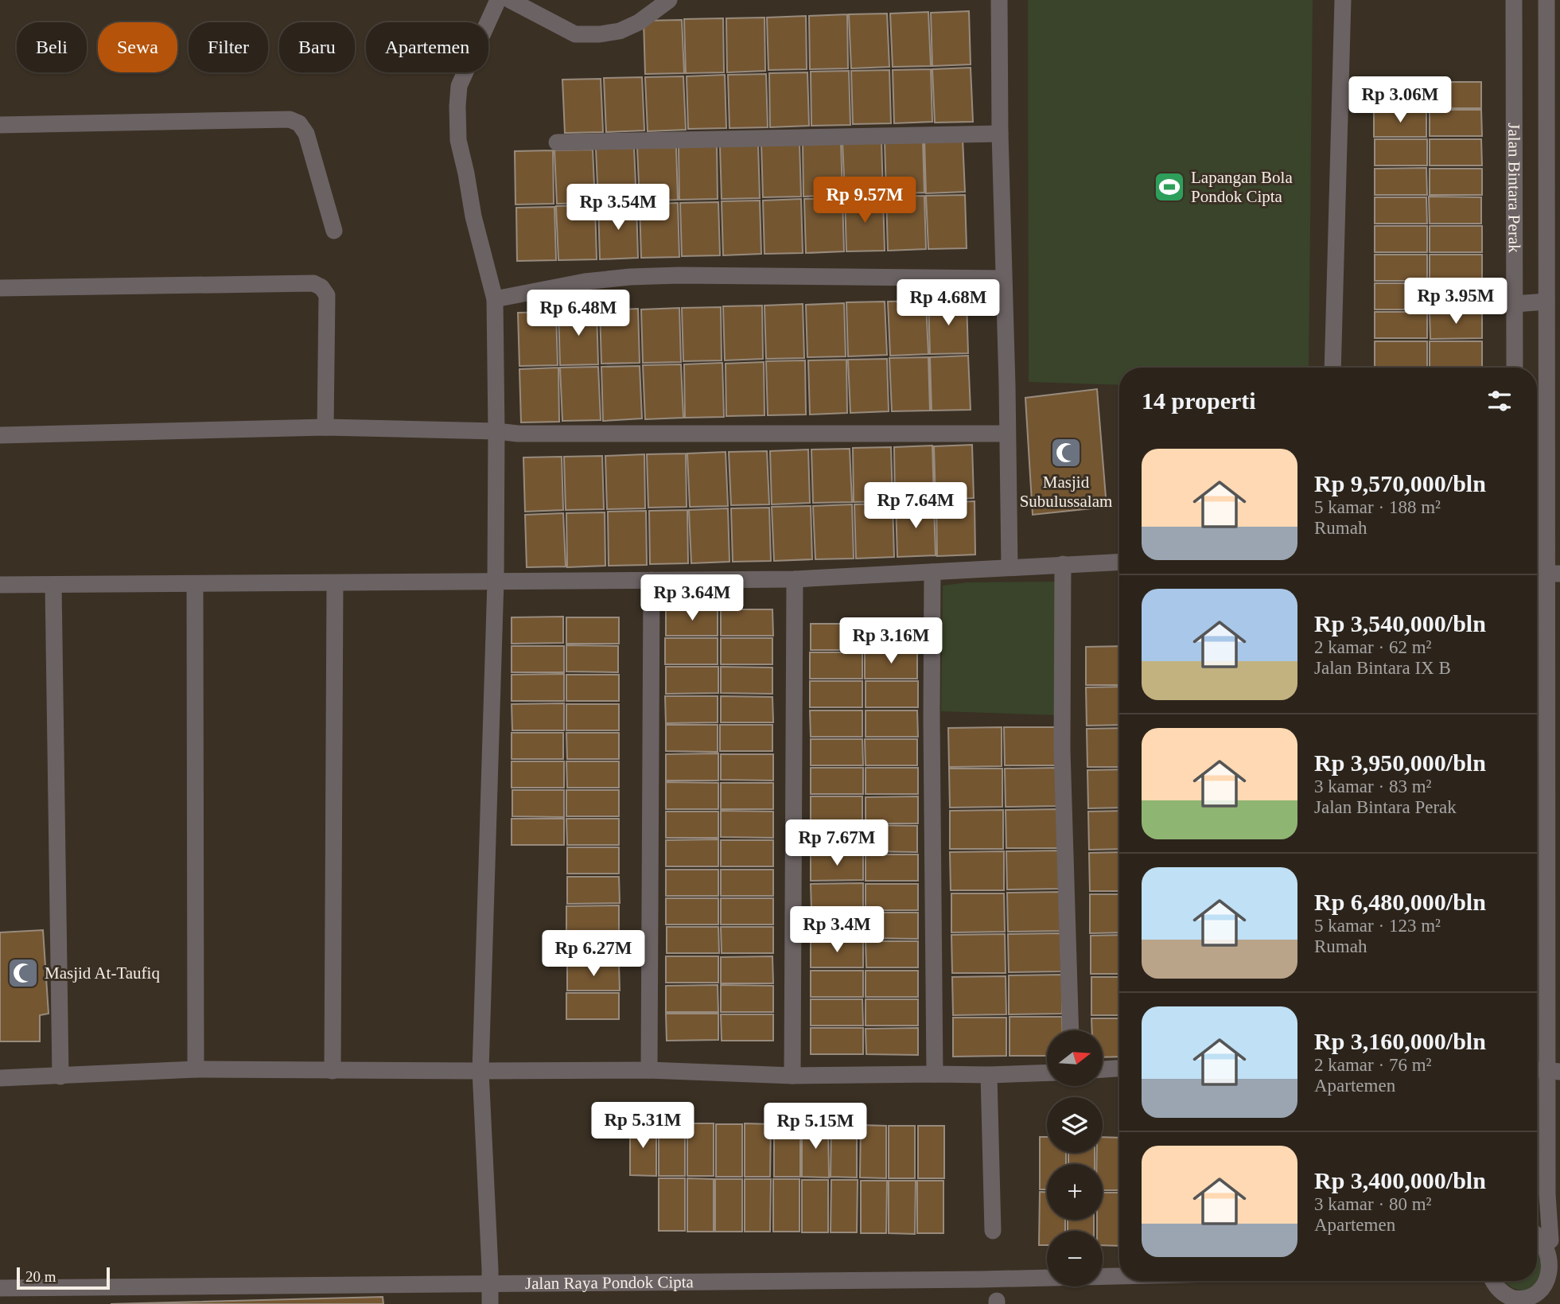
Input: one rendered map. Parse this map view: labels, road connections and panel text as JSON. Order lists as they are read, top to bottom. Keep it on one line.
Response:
{"streets":{"street":["Jalan Bintara Perak","Jalan Raya Pondok Cipta"]},"places":{"sports":["Lapangan Bola Pondok Cipta"],"mosque":["Masjid Subulussalam","Masjid At-Taufiq"]},"scale_bar":"20 m","north":"right","page":{"chip":["Beli","Sewa","Filter","Baru","Apartemen"],"price":["Rp 3.06M","Rp 9.57M","Rp 3.54M","Rp 3.95M","Rp 4.68M","Rp 6.48M","Rp 7.64M","Rp 3.64M","Rp 3.16M","Rp 7.67M","Rp 3.4M","Rp 6.27M","Rp 5.31M","Rp 5.15M"],"heading":"14 properti","list":[{"name":"Rp 9,570,000/bln","note":"5 kamar · 188 m² · Rumah"},{"name":"Rp 3,540,000/bln","note":"2 kamar · 62 m² · Jalan Bintara IX B"},{"name":"Rp 3,950,000/bln","note":"3 kamar · 83 m² · Jalan Bintara Perak"},{"name":"Rp 6,480,000/bln","note":"5 kamar · 123 m² · Rumah"},{"name":"Rp 3,160,000/bln","note":"2 kamar · 76 m² · Apartemen"},{"name":"Rp 3,400,000/bln","note":"3 kamar · 80 m² · Apartemen"}],"map_buttons":["+","−"],"scale":"20 m"}}
